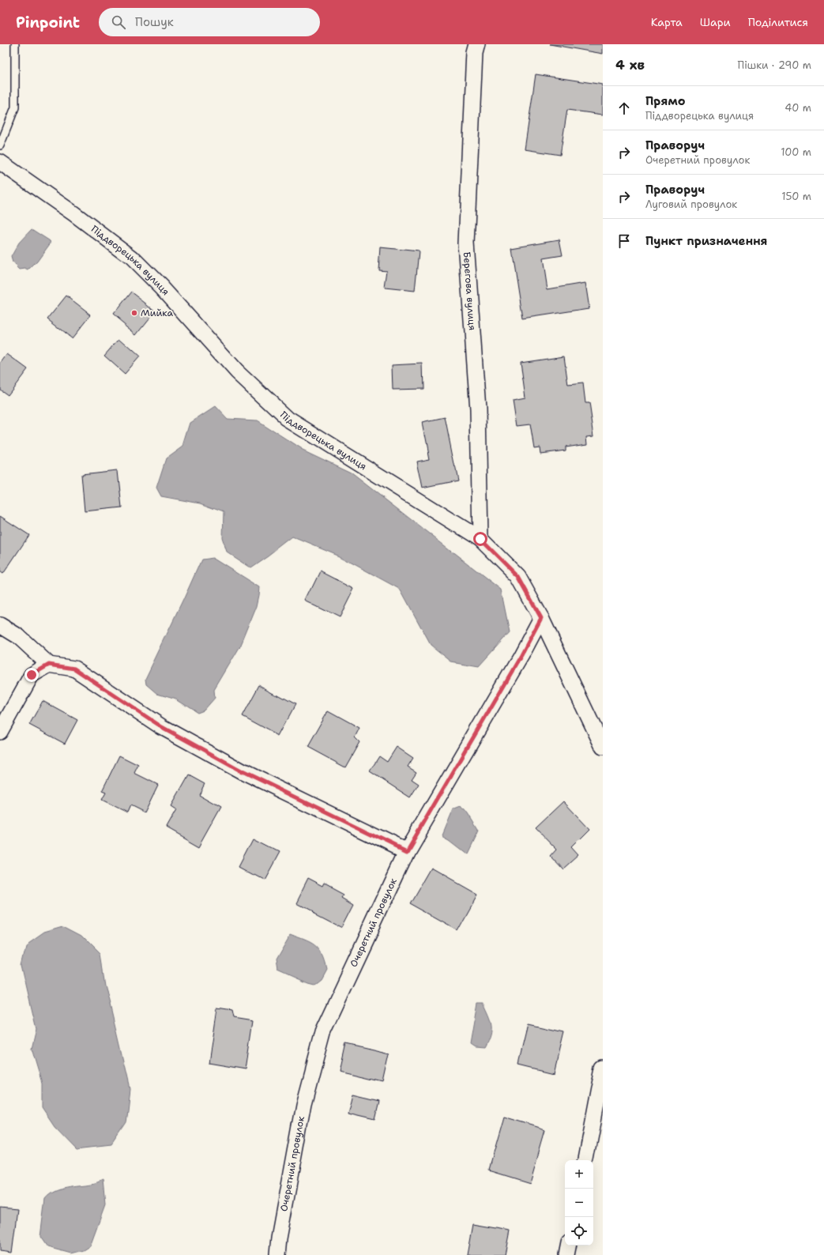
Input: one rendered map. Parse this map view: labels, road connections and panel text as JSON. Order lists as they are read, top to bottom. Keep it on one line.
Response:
{"streets":{"street":["Піддворецька вулиця","Берегова вулиця","Очеретний провулок"]},"crossings":[["Піддворецька вулиця","Берегова вулиця"],["Піддворецька вулиця","Очеретний провулок"]],"places":["Мийка"],"page":{"header":"Pinpoint","search":"Пошук","nav":["Карта","Шари","Поділитися"],"heading":["4 хв","Пішки · 290 m"],"list":[["Прямо","Піддворецька вулиця","40 m"],["Праворуч","Очеретний провулок","100 m"],["Праворуч","Луговий провулок","150 m"],"Пункт призначення"],"map_buttons":["+","−"]}}
